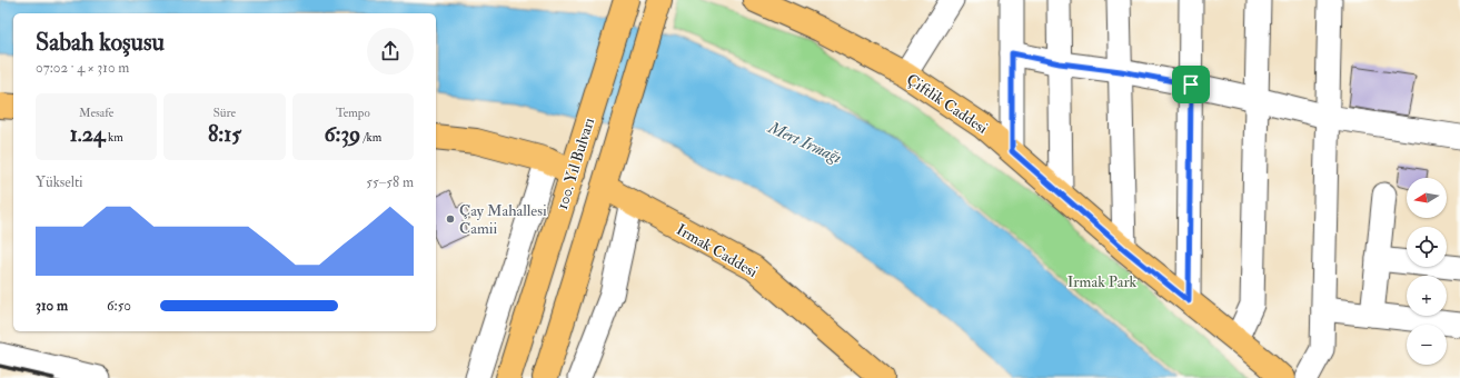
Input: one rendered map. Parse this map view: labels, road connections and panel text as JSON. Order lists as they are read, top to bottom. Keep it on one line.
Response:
{"streets":{"main road":["Çiftlik Caddesi","100. Yıl Bulvarı","Irmak Caddesi"]},"water":["Mert Irmağı"],"parks":["Irmak Park"],"places":["Çay Mahallesi Camii"],"north":"left","page":{"heading":["Sabah koşusu","07:02 · 4 × 310 m"],"stats":[["Mesafe","1.24 km"],["Süre","8:15"],["Tempo","6:39 /km"]],"chart":["Yükselti","55–58 m"],"map_buttons":["+","−"],"list":[{"name":"310 m","note":"6:50"}]}}
